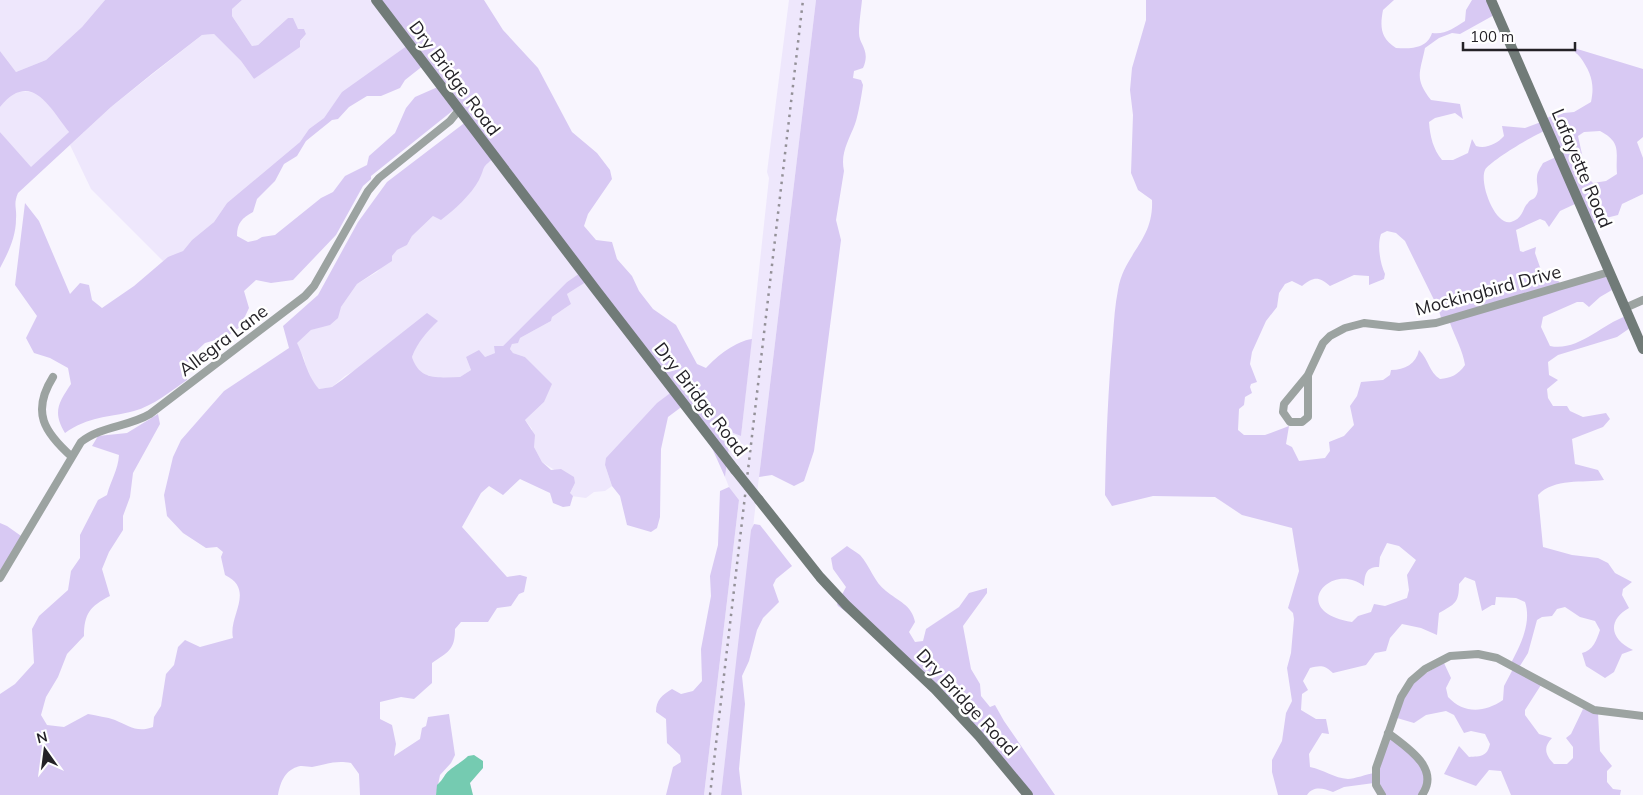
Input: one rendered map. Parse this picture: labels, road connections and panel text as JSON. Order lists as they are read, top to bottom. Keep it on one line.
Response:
{"streets":{"street":["Dry Bridge Road","Lafayette Road","Mockingbird Drive","Allegra Lane"]},"crossings":[["Dry Bridge Road","Allegra Lane"],["Lafayette Road","Mockingbird Drive"]],"scale_bar":"100 m","north":"top"}
